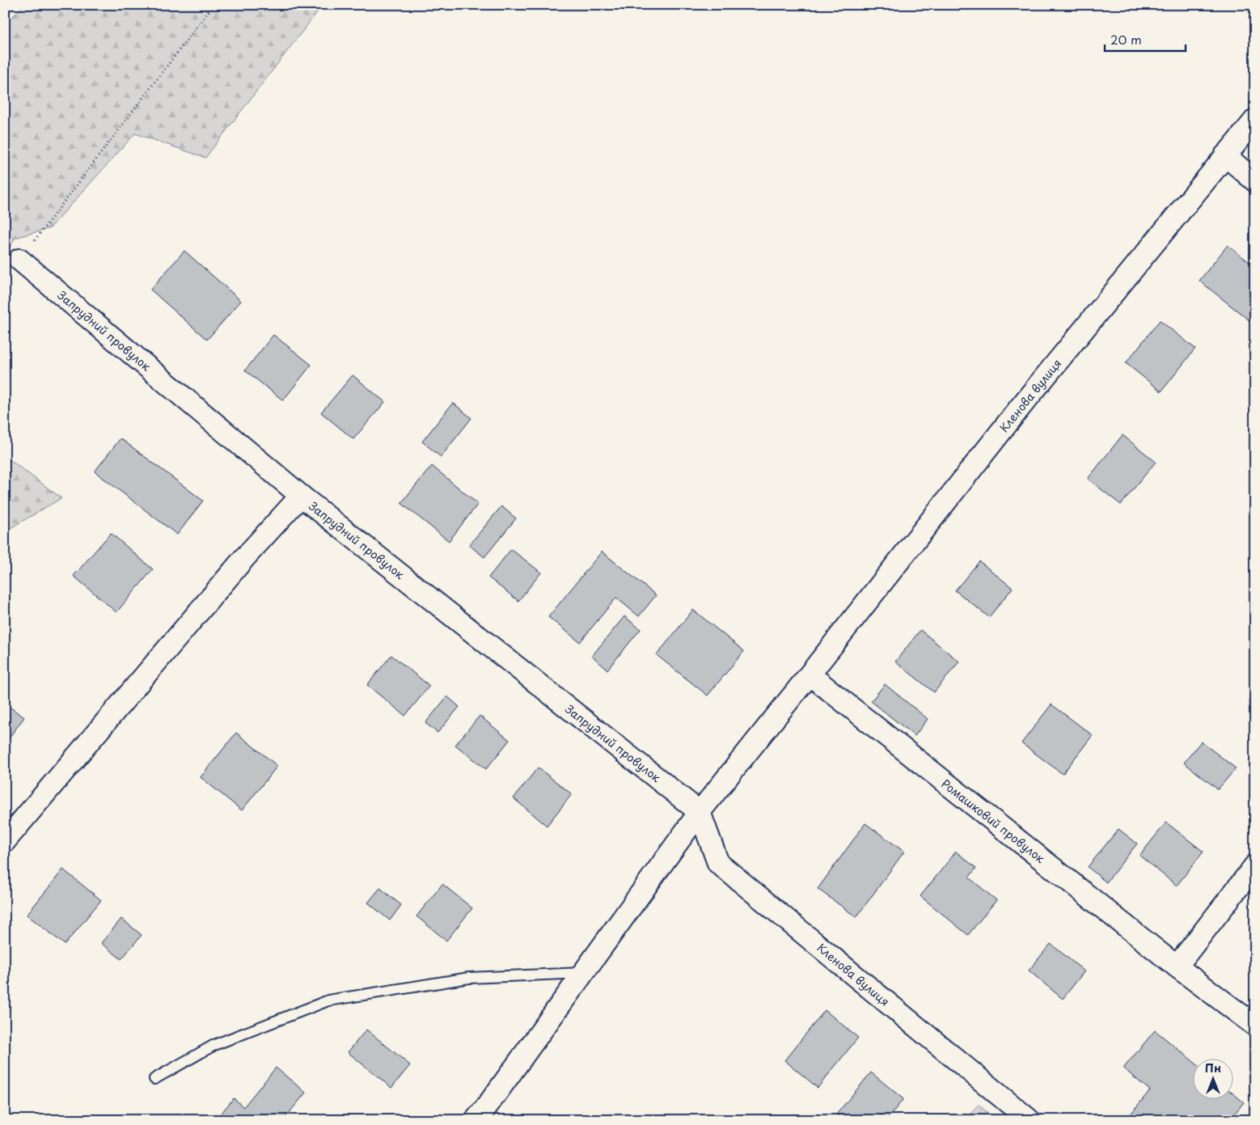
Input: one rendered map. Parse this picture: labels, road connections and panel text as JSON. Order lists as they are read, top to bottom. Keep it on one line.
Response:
{"streets":{"street":["Запрудний провулок","Кленова вулиця","Ромашковий провулок"]},"crossings":[["Запрудний провулок","Кленова вулиця"],["Кленова вулиця","Ромашковий провулок"]],"scale_bar":"20 m","north":"top"}
